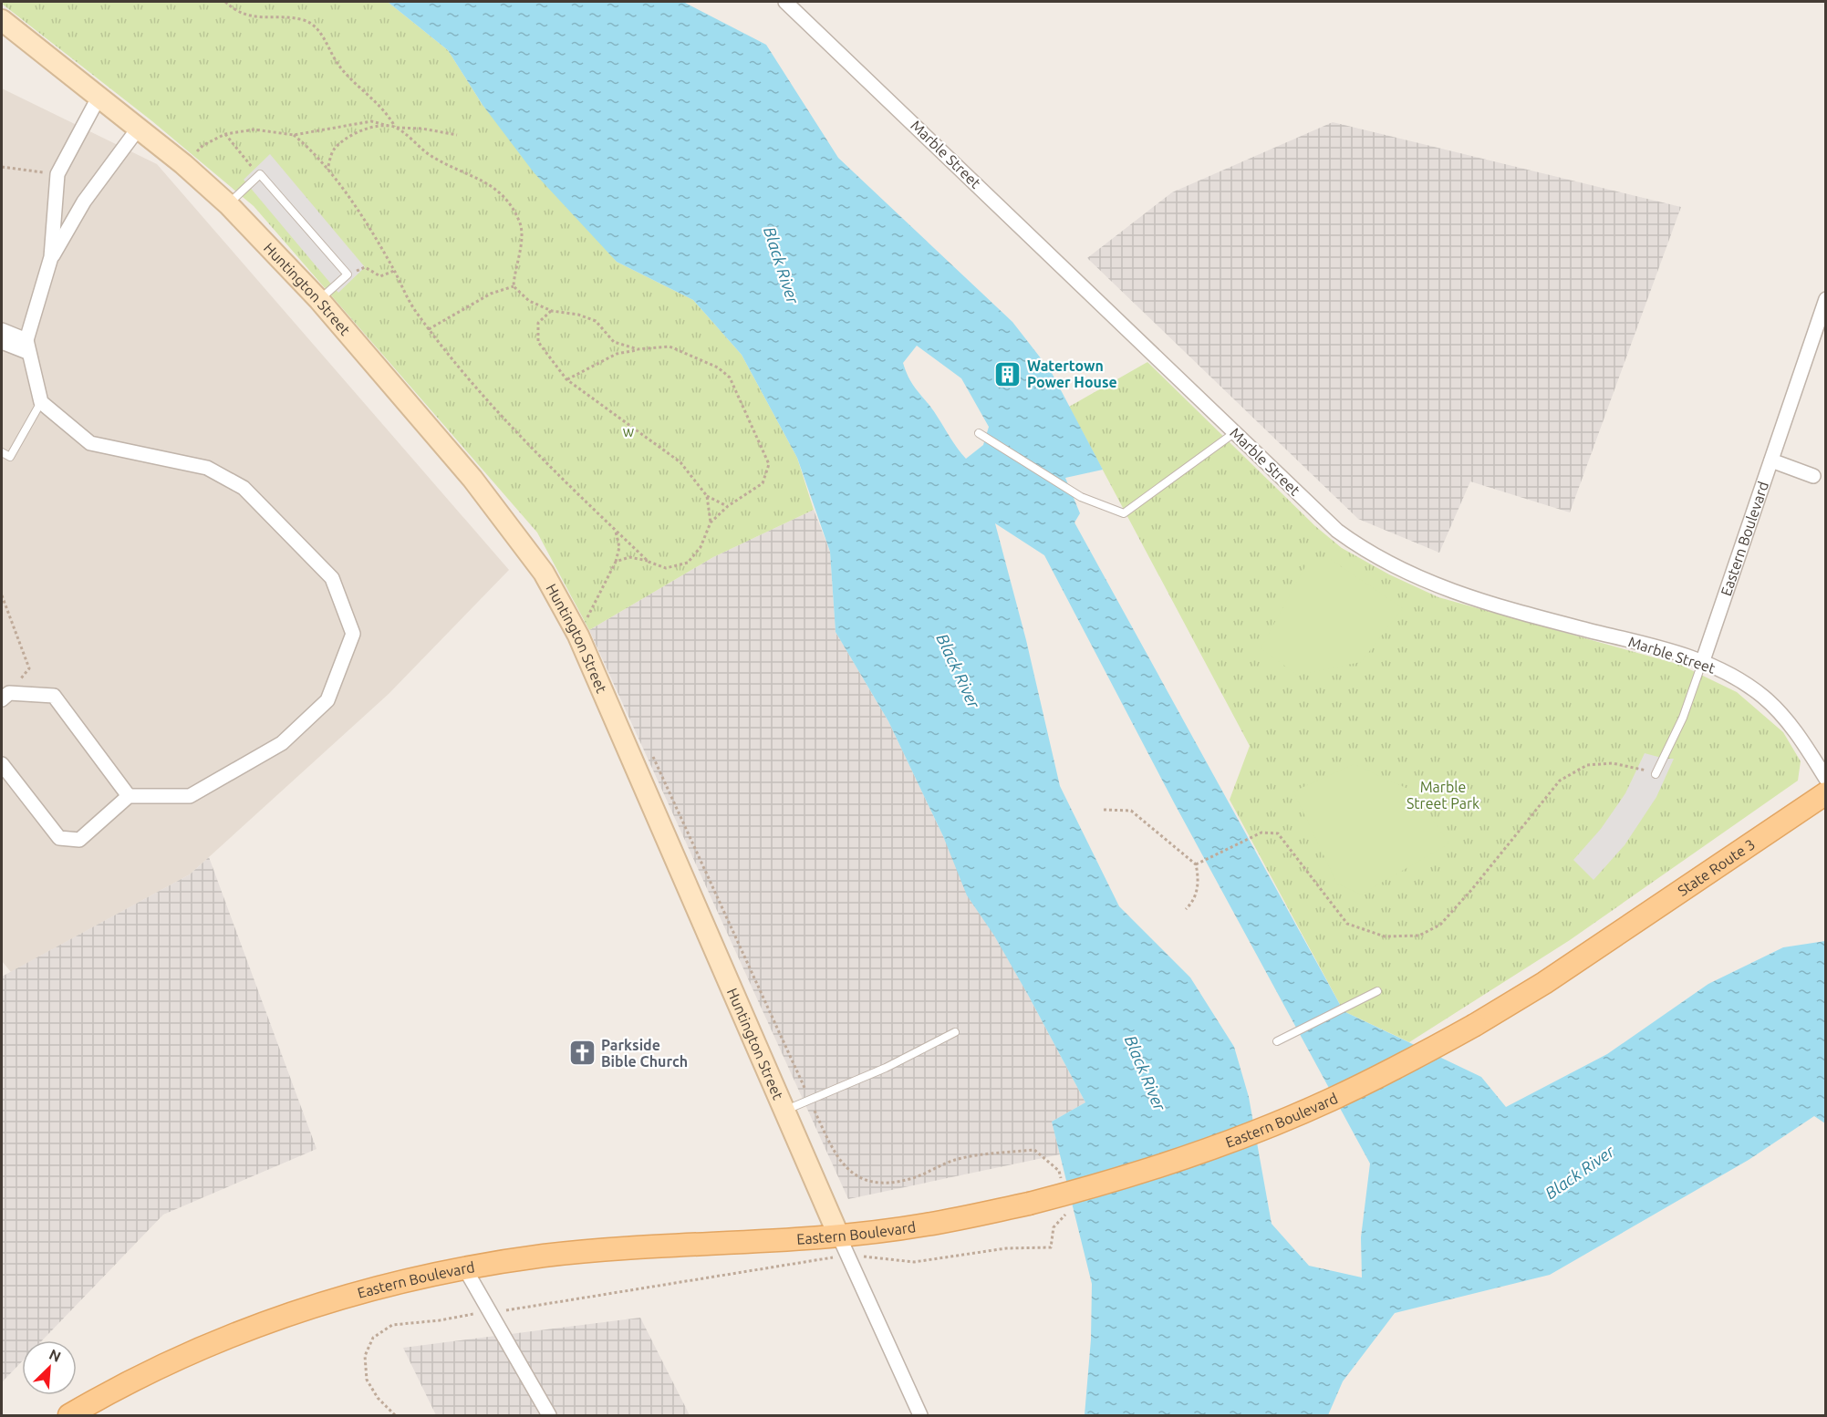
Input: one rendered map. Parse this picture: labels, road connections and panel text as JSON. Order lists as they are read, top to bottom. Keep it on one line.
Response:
{"streets":{"main road":["Eastern Boulevard","State Route 3"],"street":["Marble Street","Huntington Street"]},"crossings":[["Marble Street","Eastern Boulevard"],["Huntington Street","Eastern Boulevard"],["Eastern Boulevard","State Route 3"]],"water":["Black River"],"parks":["w","Marble Street Park"],"places":{"building":["Watertown Power House"],"church":["Parkside Bible Church"]},"north":"top right"}
